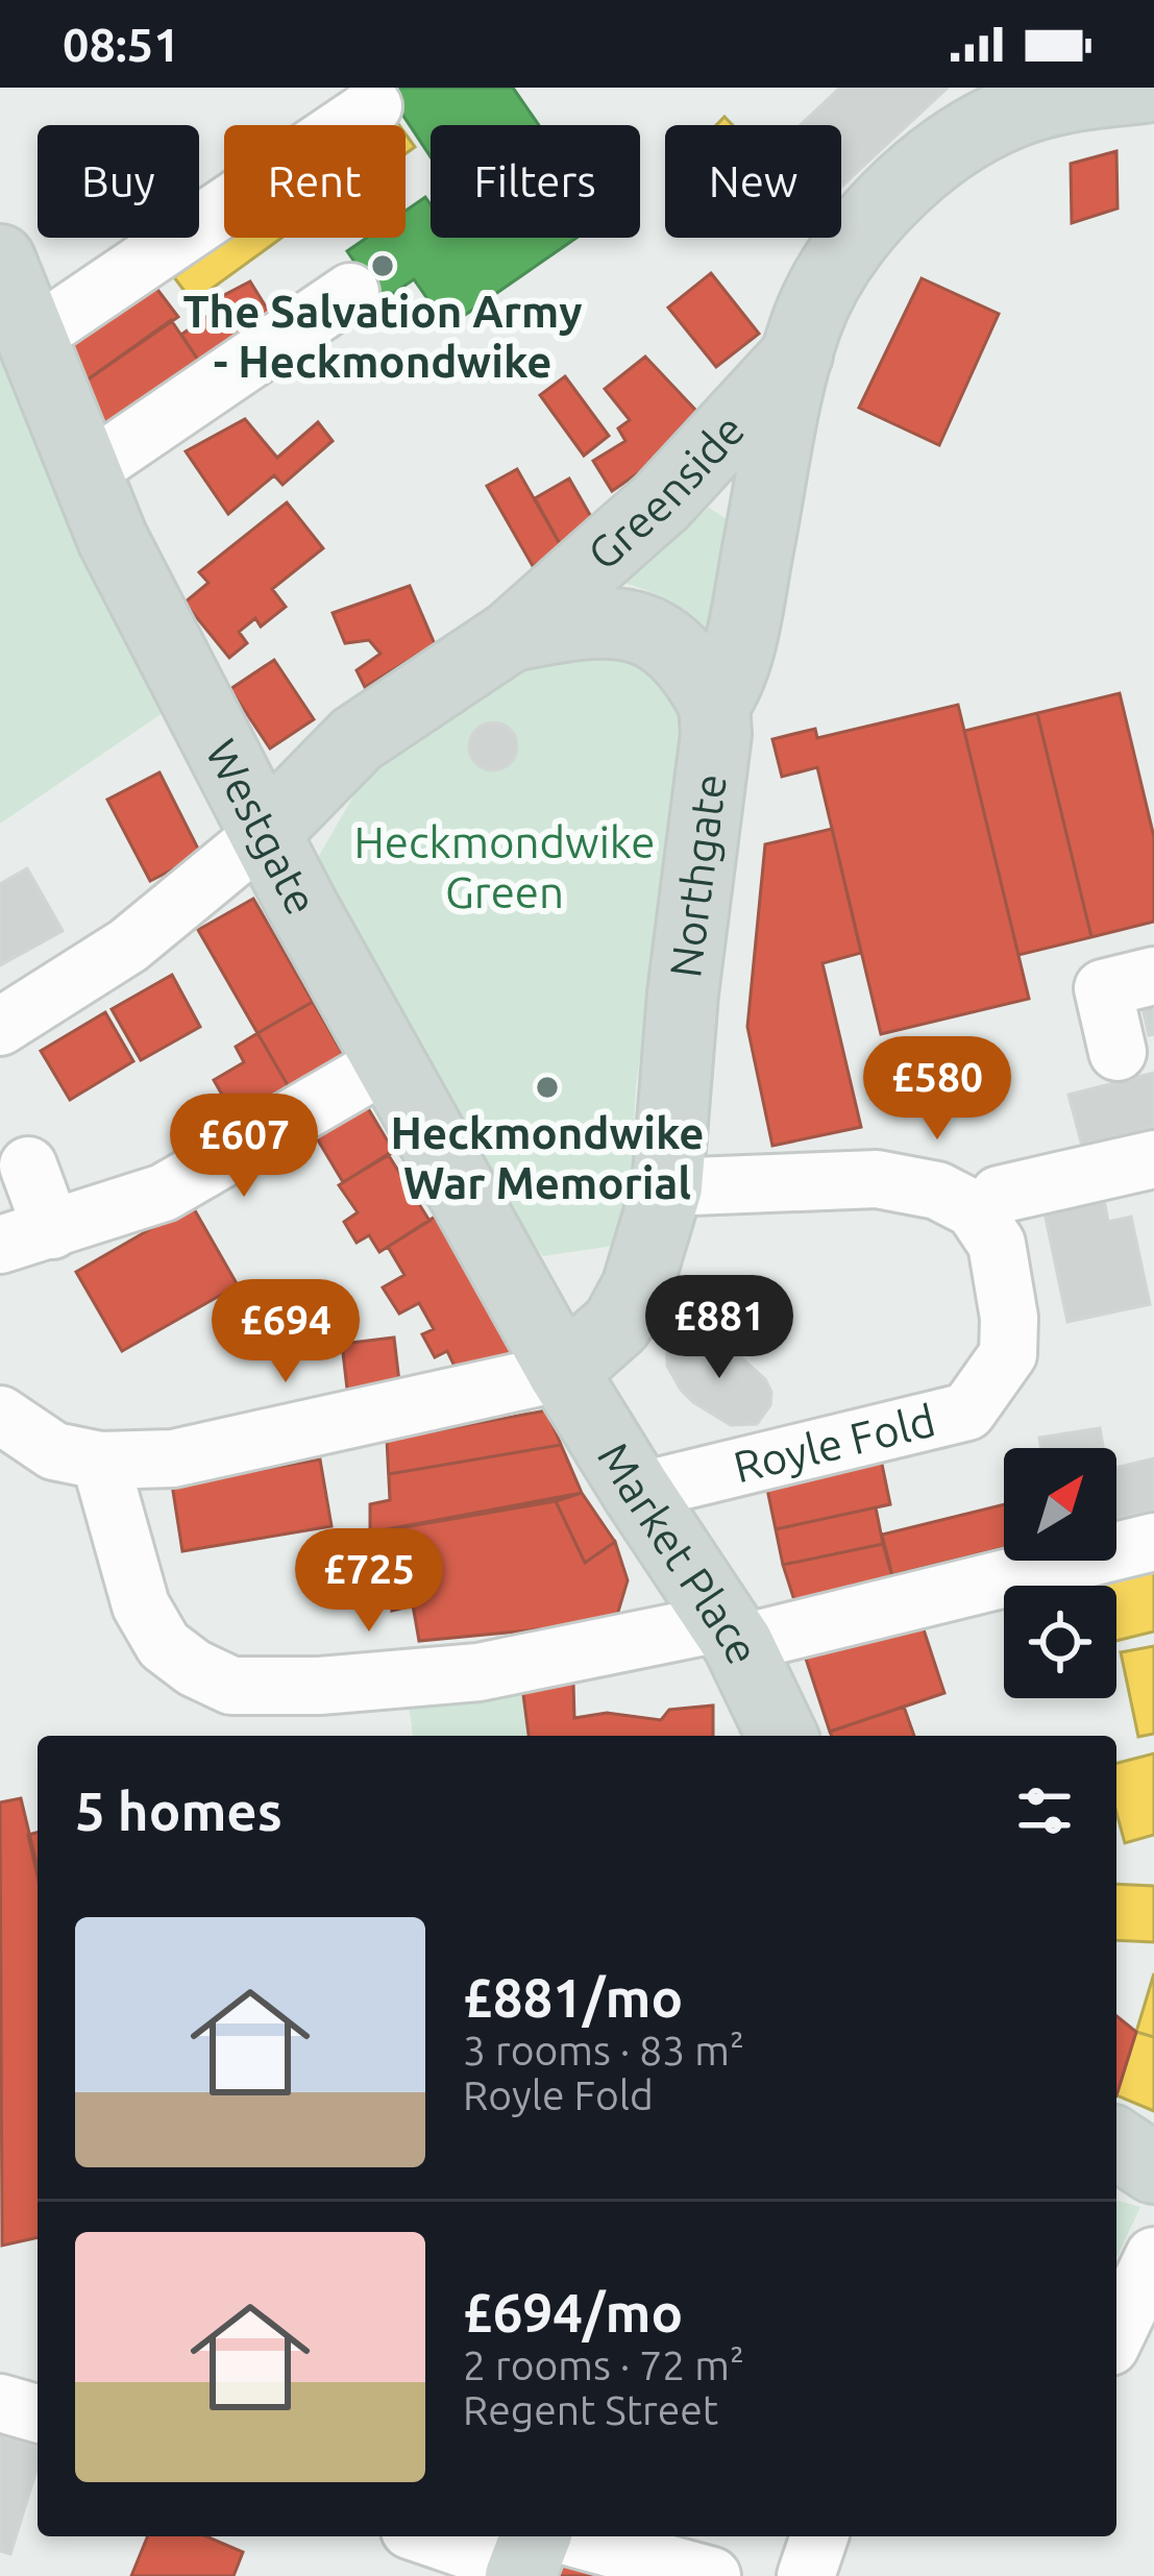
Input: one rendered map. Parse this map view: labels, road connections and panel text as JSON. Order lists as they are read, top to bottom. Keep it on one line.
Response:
{"streets":{"main road":["Greenside","Westgate","Northgate","Market Place"],"street":["Royle Fold"]},"crossings":[["Greenside","Westgate"],["Greenside","Northgate"],["Westgate","Northgate"],["Westgate","Market Place"],["Northgate","Royle Fold"],["Northgate","Market Place"],["Royle Fold","Market Place"]],"parks":["Heckmondwike Green"],"places":["The Salvation Army - Heckmondwike","Heckmondwike War Memorial"],"north":"top right","page":{"status":"08:51","chip":["Buy","Rent","Filters","New"],"price":["£580","£607","£881","£694","£725"],"heading":"5 homes","list":[{"name":"£881/mo","note":"3 rooms · 83 m² · Royle Fold"},{"name":"£694/mo","note":"2 rooms · 72 m² · Regent Street"}]}}
